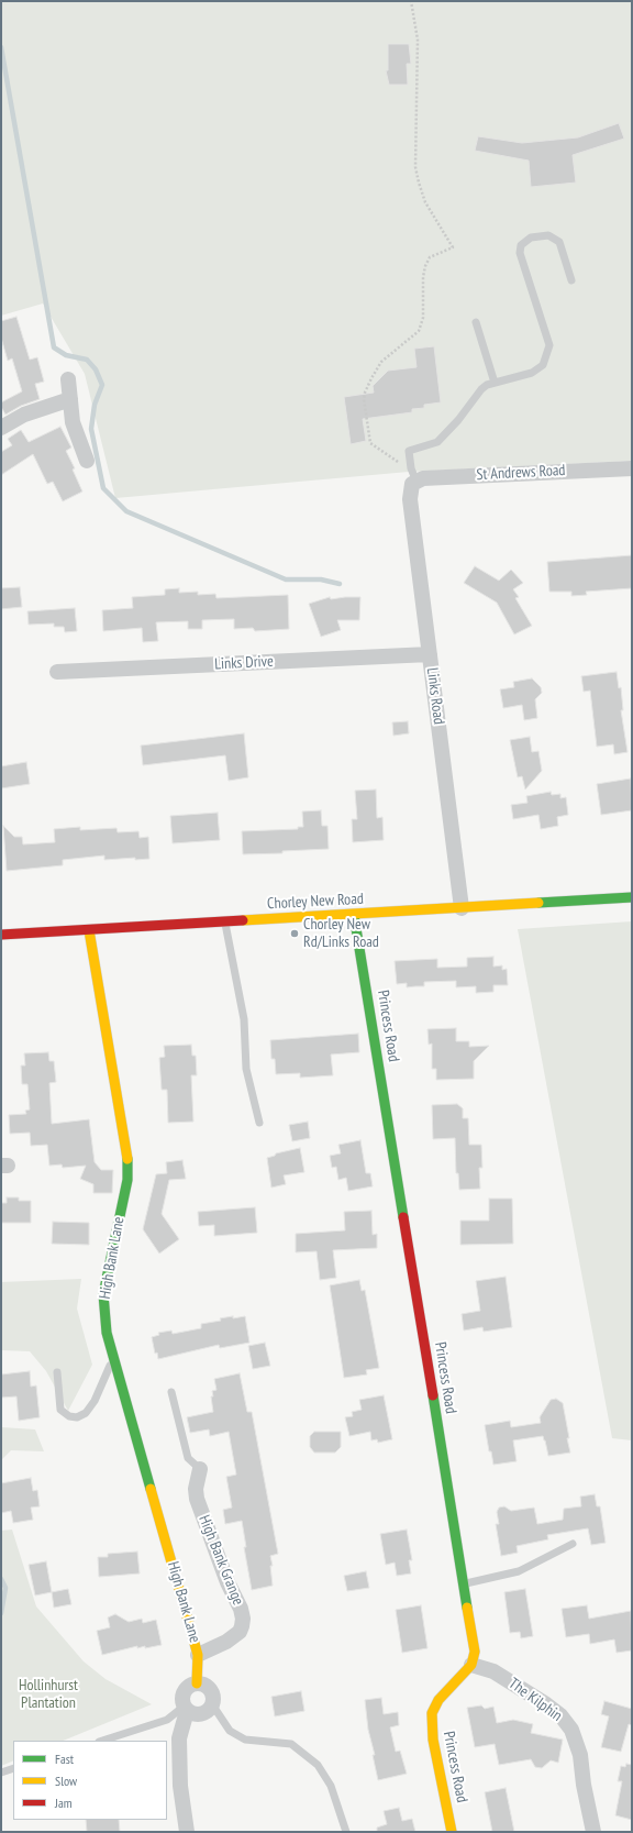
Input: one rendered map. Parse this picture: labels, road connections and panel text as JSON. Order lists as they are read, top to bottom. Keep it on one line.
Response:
{"streets":{"main road":["Chorley New Road","Princess Road","High Bank Lane"],"street":["St Andrews Road","Links Drive","Links Road","High Bank Grange","The Kilphin"]},"crossings":[["St Andrews Road","Links Road"],["Links Drive","Links Road"],["Links Road","Chorley New Road"],["Chorley New Road","Princess Road"],["Chorley New Road","High Bank Lane"],["Princess Road","The Kilphin"],["High Bank Lane","High Bank Grange"]],"parks":["Hollinhurst Plantation"],"places":["Chorley New Rd/Links Road"],"legend":["Fast","Slow","Jam"]}
